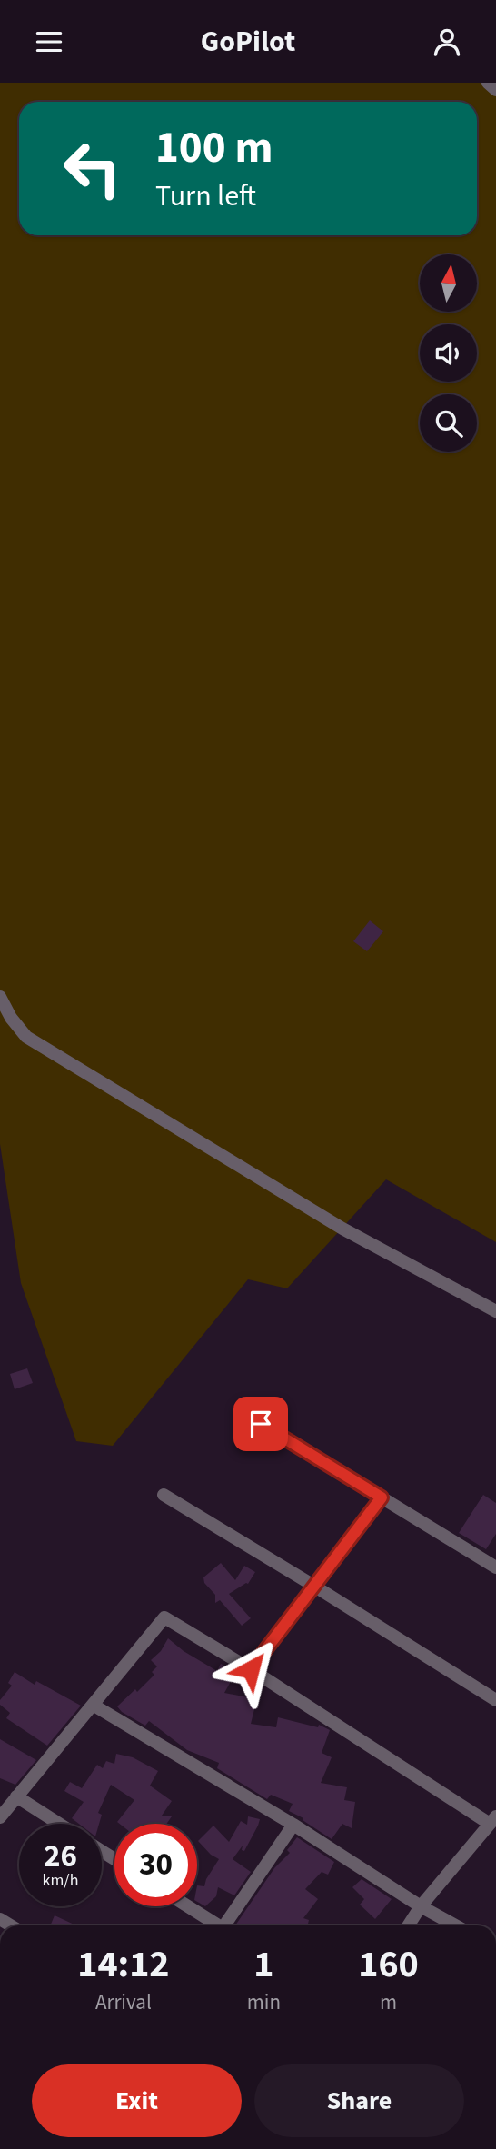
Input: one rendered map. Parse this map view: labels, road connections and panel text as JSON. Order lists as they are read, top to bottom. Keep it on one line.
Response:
{"north":"top","page":{"header":"GoPilot","turn":["100 m","Turn left"],"speed":"26 km/h","limit":"30","eta":["14:12","Arrival","1","min","160","m"],"buttons":["Exit","Share"]}}
